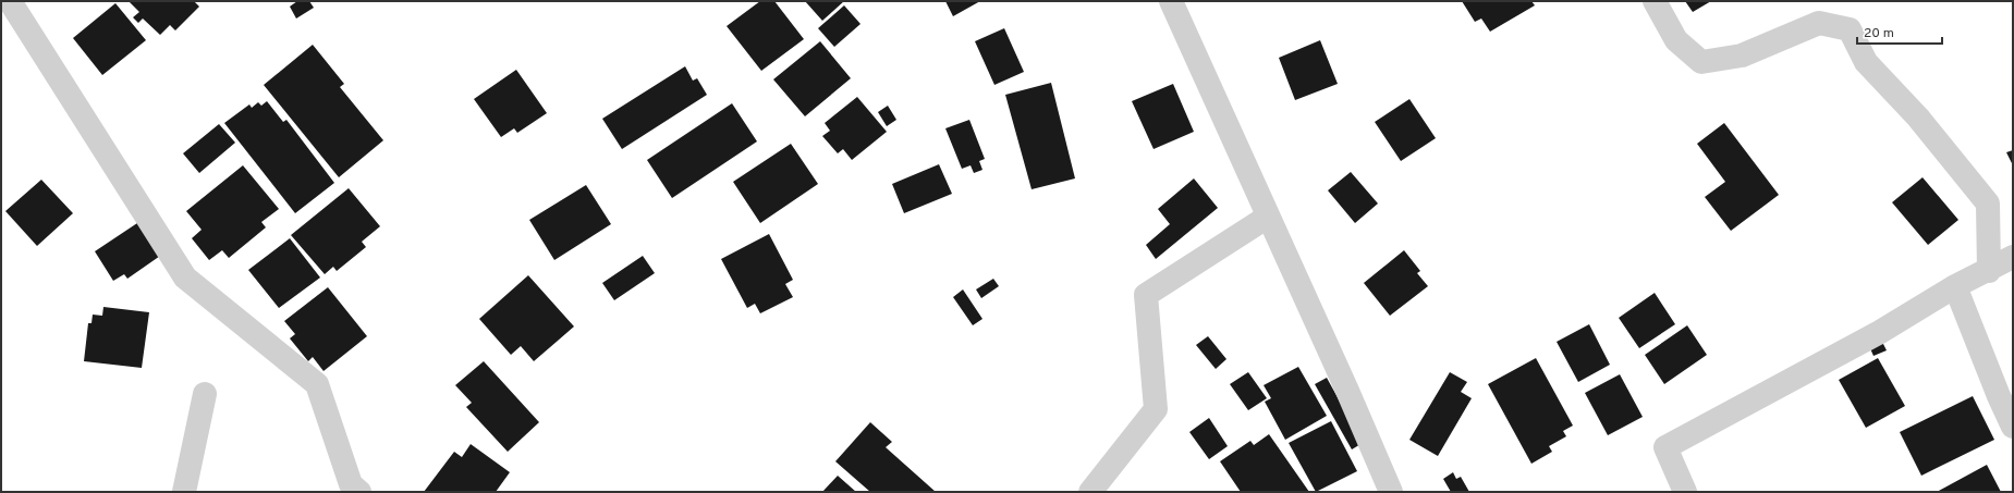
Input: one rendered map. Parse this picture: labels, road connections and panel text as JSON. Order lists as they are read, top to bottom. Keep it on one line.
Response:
{"scale_bar":"20 m"}
